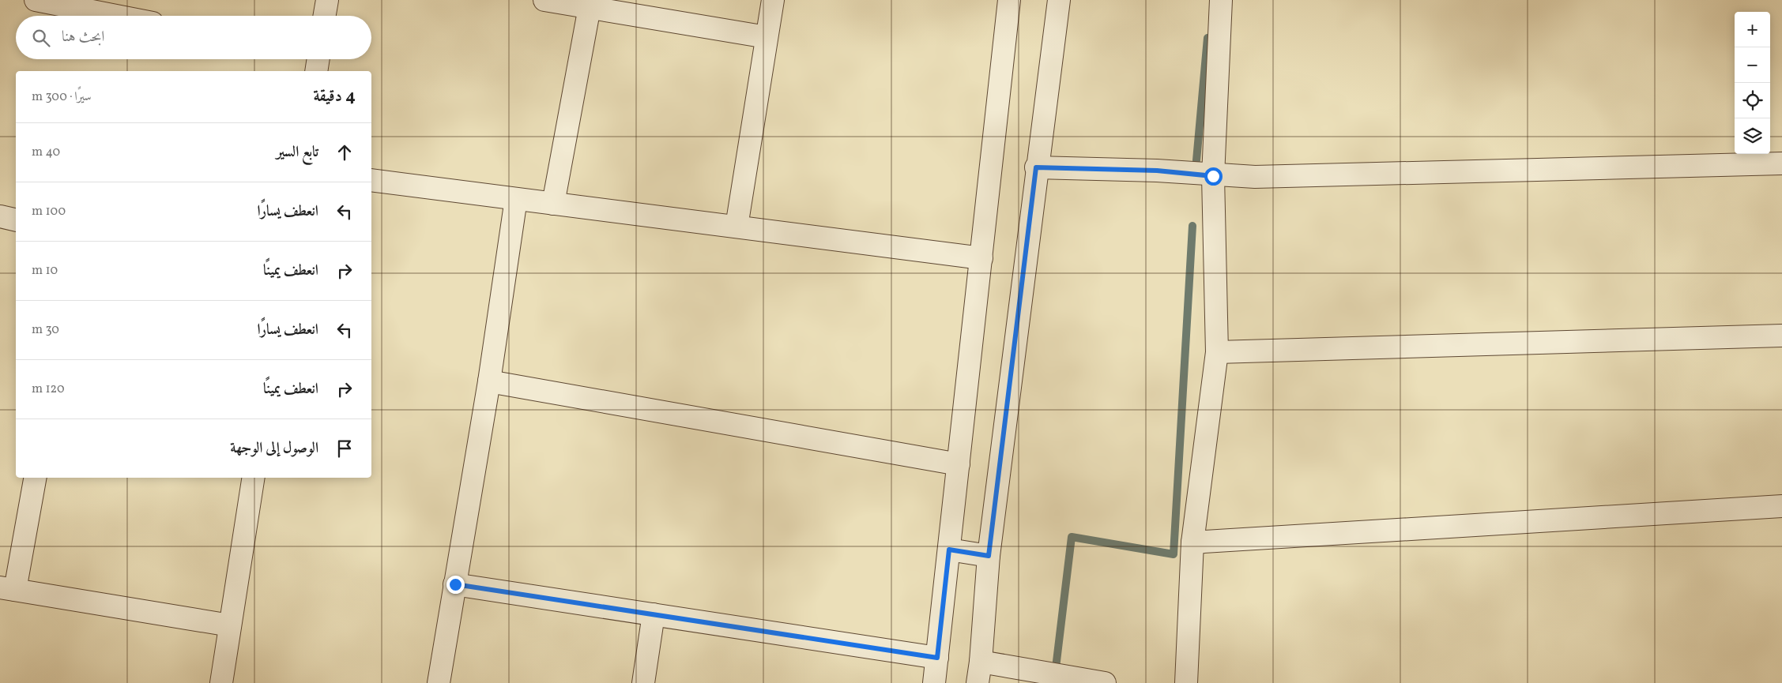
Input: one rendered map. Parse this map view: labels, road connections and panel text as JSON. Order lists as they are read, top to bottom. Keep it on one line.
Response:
{"page":{"map_buttons":["+","−"],"search":"ابحث هنا","heading":["4 دقيقة","سيرًا · 300 m"],"list":[["تابع السير","40 m"],["انعطف يسارًا","100 m"],["انعطف يمينًا","10 m"],["انعطف يسارًا","30 m"],["انعطف يمينًا","120 m"],"الوصول إلى الوجهة"]}}
